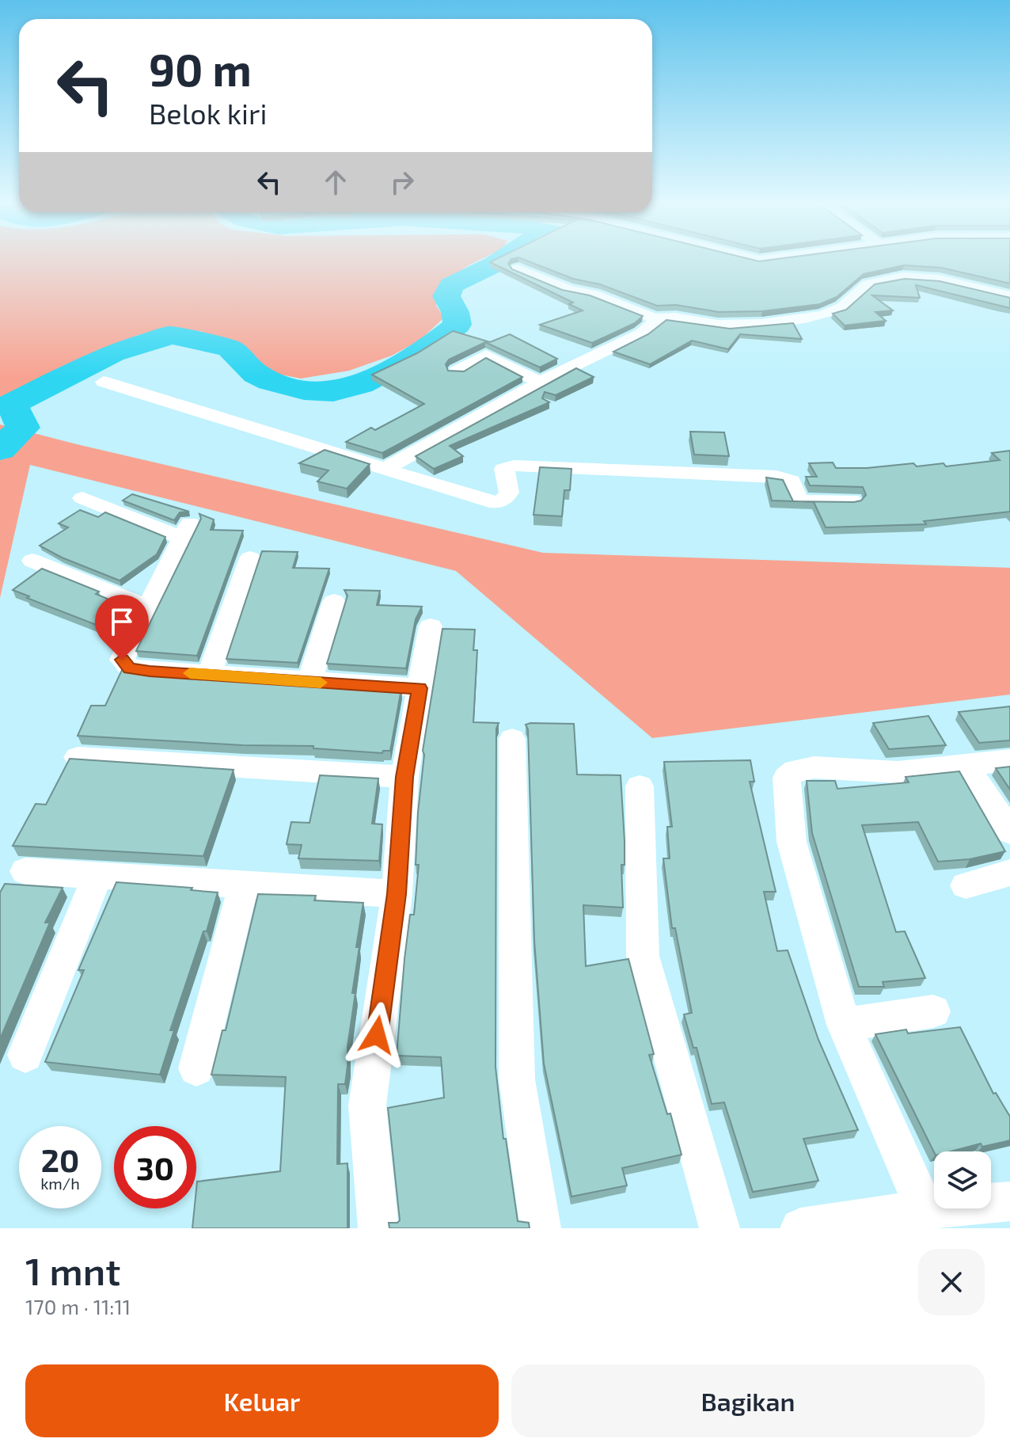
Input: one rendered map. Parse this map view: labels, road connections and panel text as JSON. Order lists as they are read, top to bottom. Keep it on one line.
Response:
{"page":{"turn":["90 m","Belok kiri"],"speed":"20 km/h","limit":"30","heading":["1 mnt","170 m · 11:11"],"buttons":["Keluar","Bagikan"]}}
